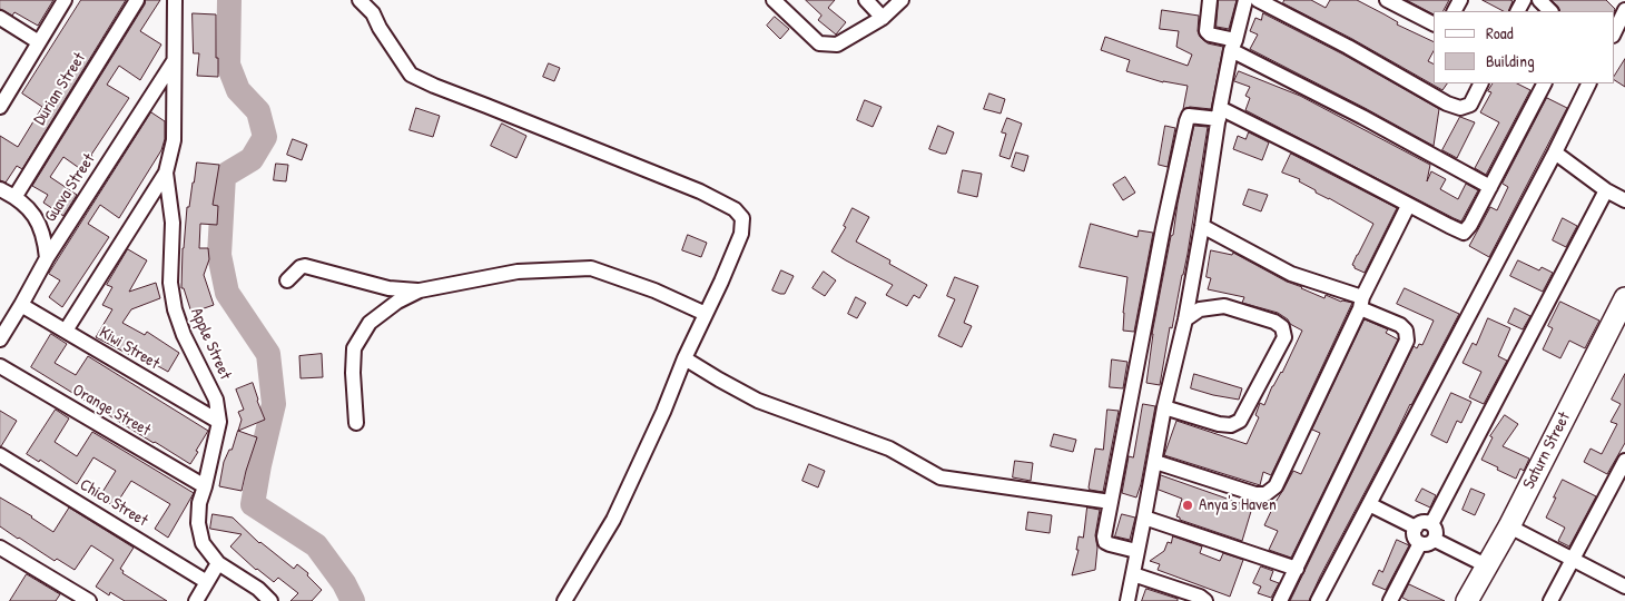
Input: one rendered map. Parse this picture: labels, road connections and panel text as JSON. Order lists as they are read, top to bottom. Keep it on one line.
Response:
{"streets":{"street":["Durian Street","Guava Street","Apple Street","Kiwi Street","Orange Street","Saturn Street","Chico Street"]},"crossings":[["Guava Street","Apple Street"],["Guava Street","Kiwi Street"],["Apple Street","Kiwi Street"],["Apple Street","Orange Street"]],"places":["Anya's Haven"],"legend":["Road","Building"]}
